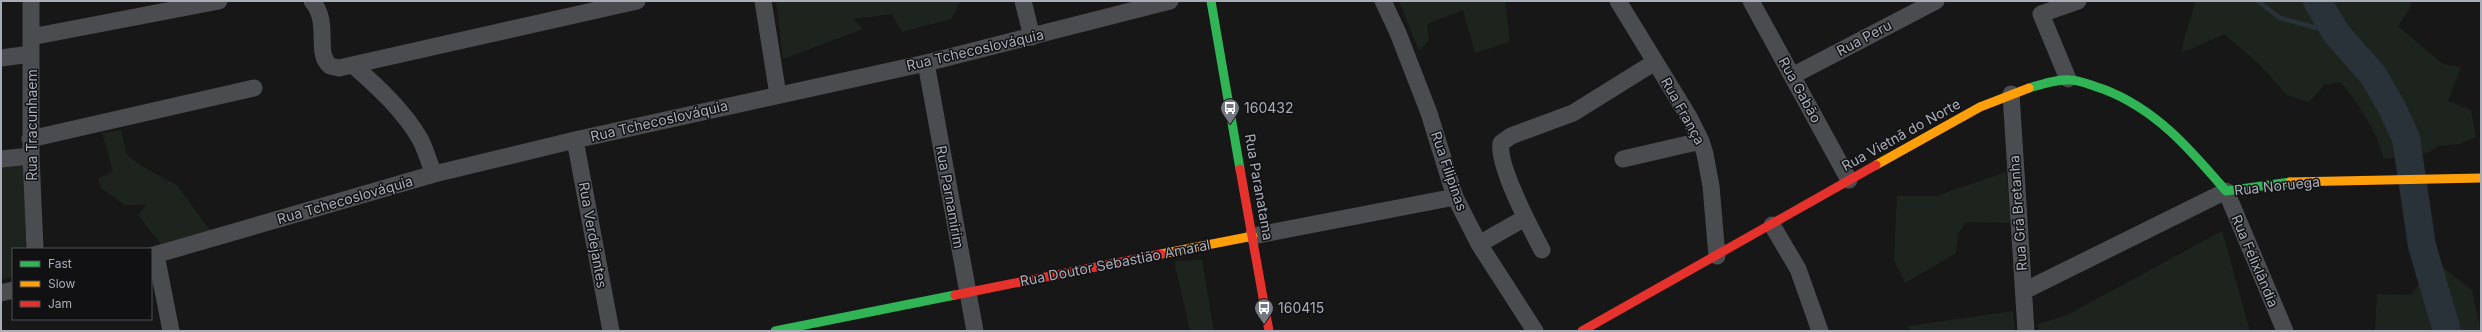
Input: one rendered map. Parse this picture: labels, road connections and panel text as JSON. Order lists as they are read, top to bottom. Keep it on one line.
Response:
{"streets":{"street":["Rua Peru","Rua Tchecoslováquia","Rua Gabão","Rua França","Rua Tracunhaem","Rua Vietnã do Norte","Rua Filipinas","Rua Noruega","Rua Paranatama","Rua Parnamirim","Rua Grã Bretanha","Rua Verdejantes","Rua Félixlândia","Rua Doutor Sebastião Amaral"]},"crossings":[["Rua Peru","Rua Gabão"],["Rua Tchecoslováquia","Rua Parnamirim"],["Rua Tchecoslováquia","Rua Verdejantes"],["Rua Gabão","Rua Vietnã do Norte"],["Rua França","Rua Vietnã do Norte"],["Rua Vietnã do Norte","Rua Grã Bretanha"],["Rua Filipinas","Rua Doutor Sebastião Amaral"],["Rua Noruega","Rua Grã Bretanha"],["Rua Noruega","Rua Félixlândia"],["Rua Paranatama","Rua Doutor Sebastião Amaral"],["Rua Parnamirim","Rua Doutor Sebastião Amaral"]],"places":{"bus stop":["160432","160415"]},"legend":["Fast","Slow","Jam"]}
